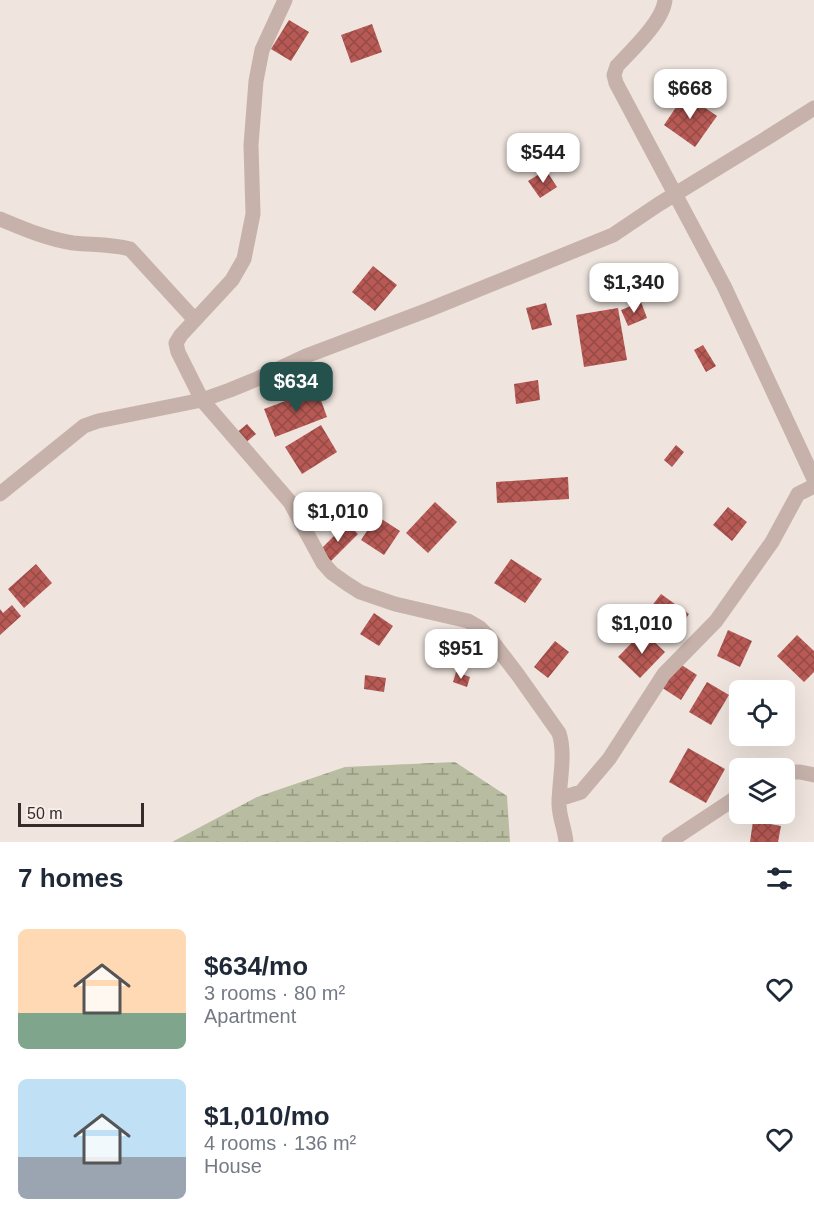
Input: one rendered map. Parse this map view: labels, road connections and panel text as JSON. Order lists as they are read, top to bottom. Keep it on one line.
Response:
{"scale_bar":"50 m","page":{"price":["$668","$544","$1,340","$634","$1,010","$1,010","$951"],"scale":"50 m","heading":"7 homes","list":[{"name":"$634/mo","note":"3 rooms · 80 m² · Apartment"},{"name":"$1,010/mo","note":"4 rooms · 136 m² · House"}]}}
